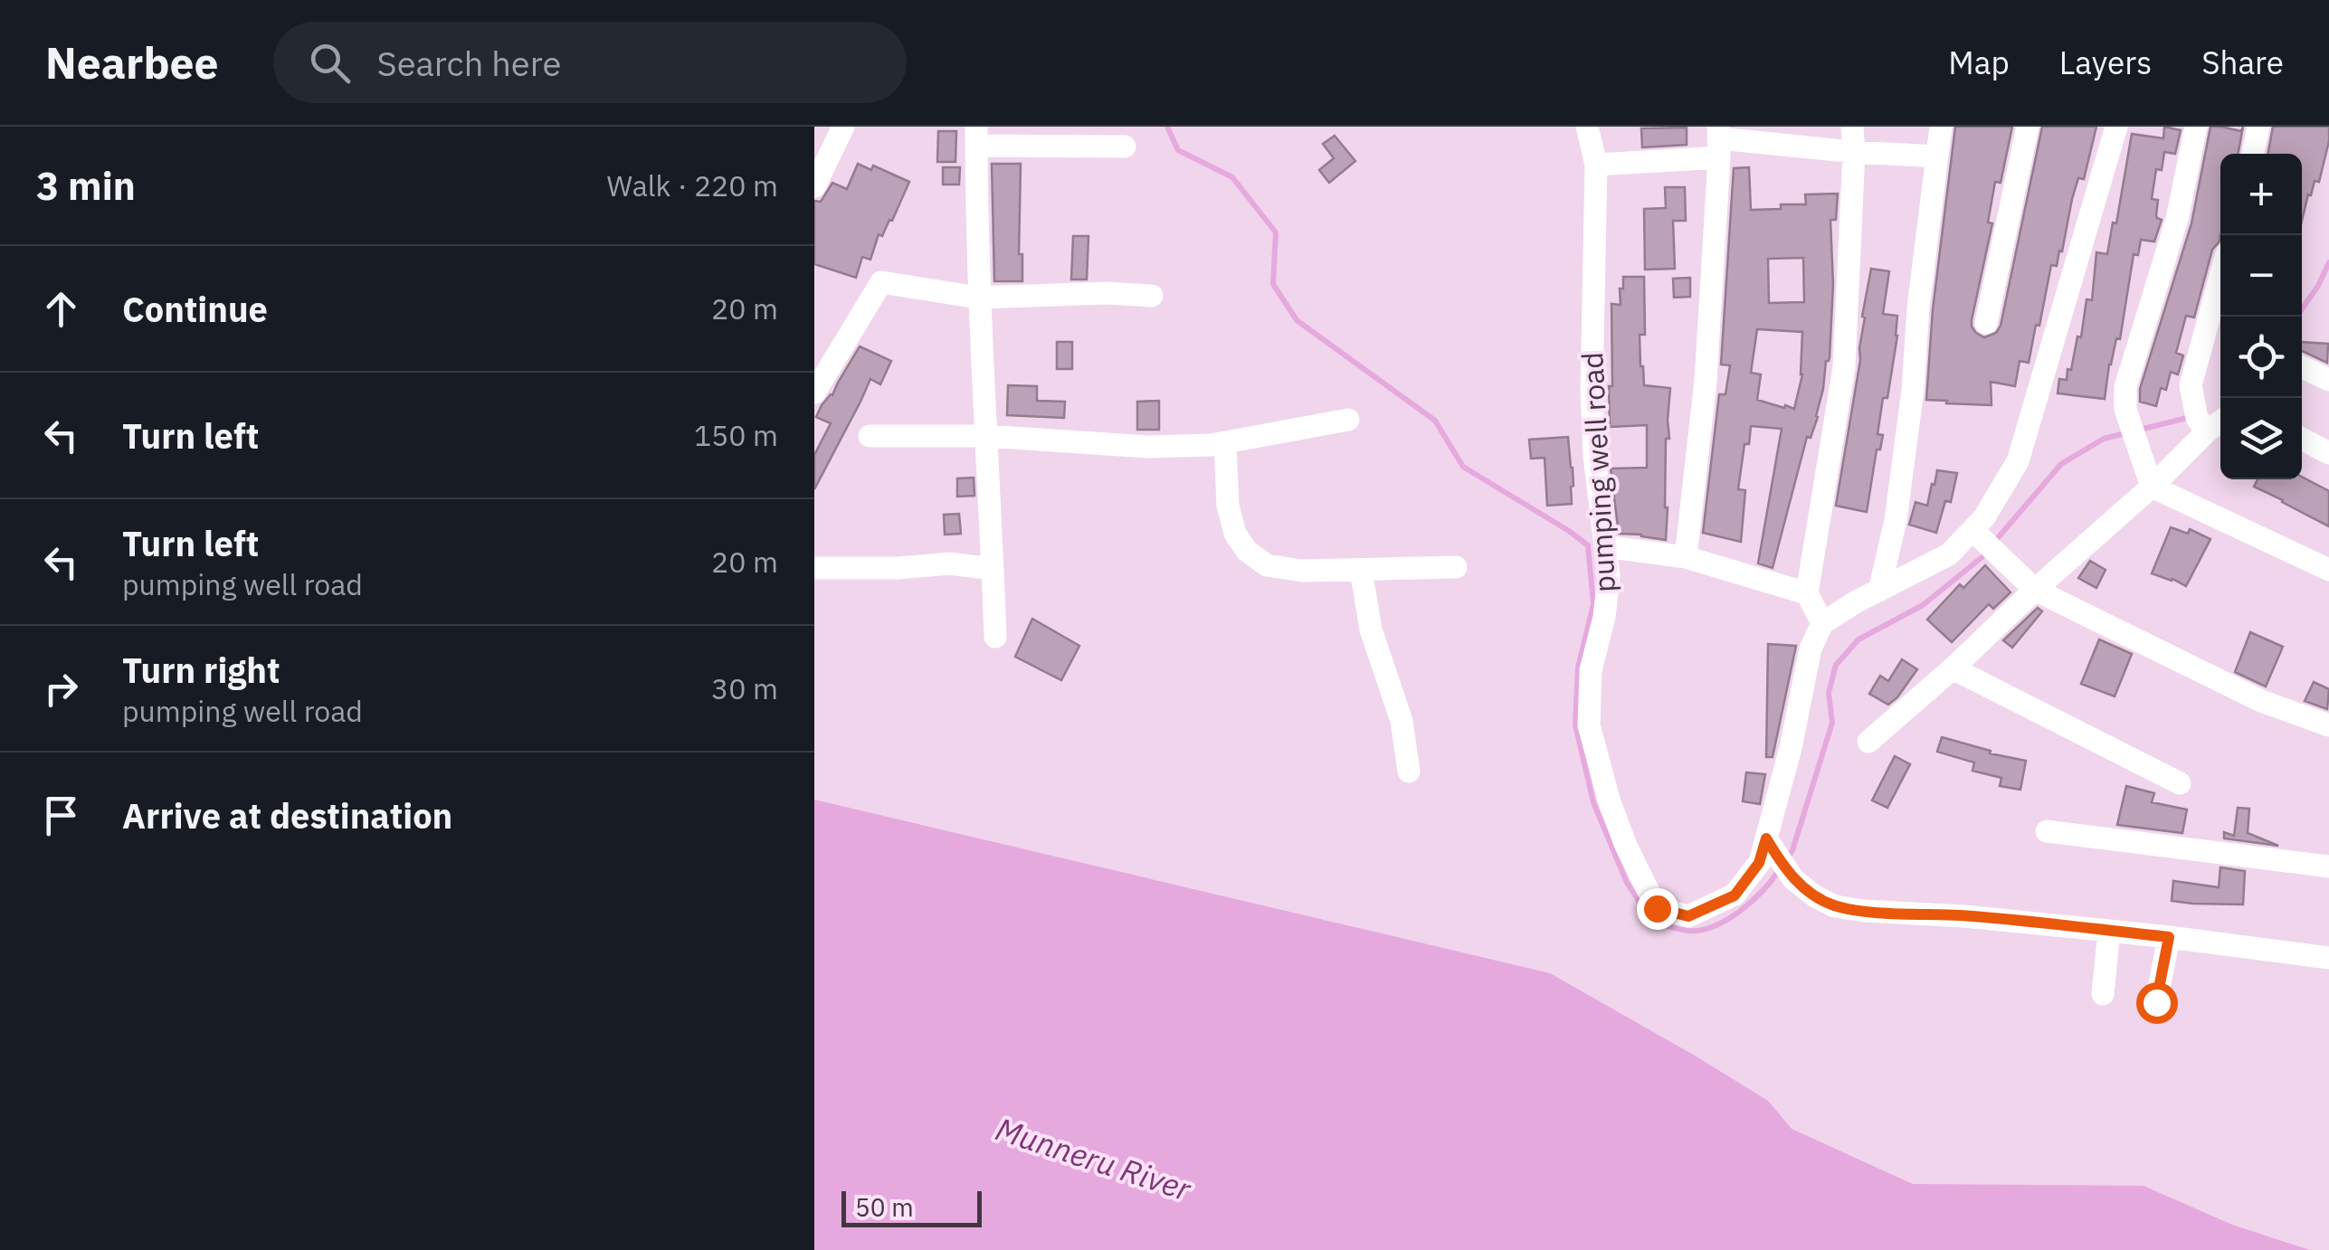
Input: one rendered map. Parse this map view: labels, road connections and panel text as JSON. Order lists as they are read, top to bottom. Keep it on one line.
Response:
{"streets":{"street":["pumping well road"]},"water":["Munneru River"],"scale_bar":"50 m","page":{"header":"Nearbee","search":"Search here","nav":["Map","Layers","Share"],"heading":["3 min","Walk · 220 m"],"map_buttons":["+","−"],"list":[["Continue","20 m"],["Turn left","150 m"],["Turn left","pumping well road","20 m"],["Turn right","pumping well road","30 m"],"Arrive at destination"],"scale":"50 m"}}
